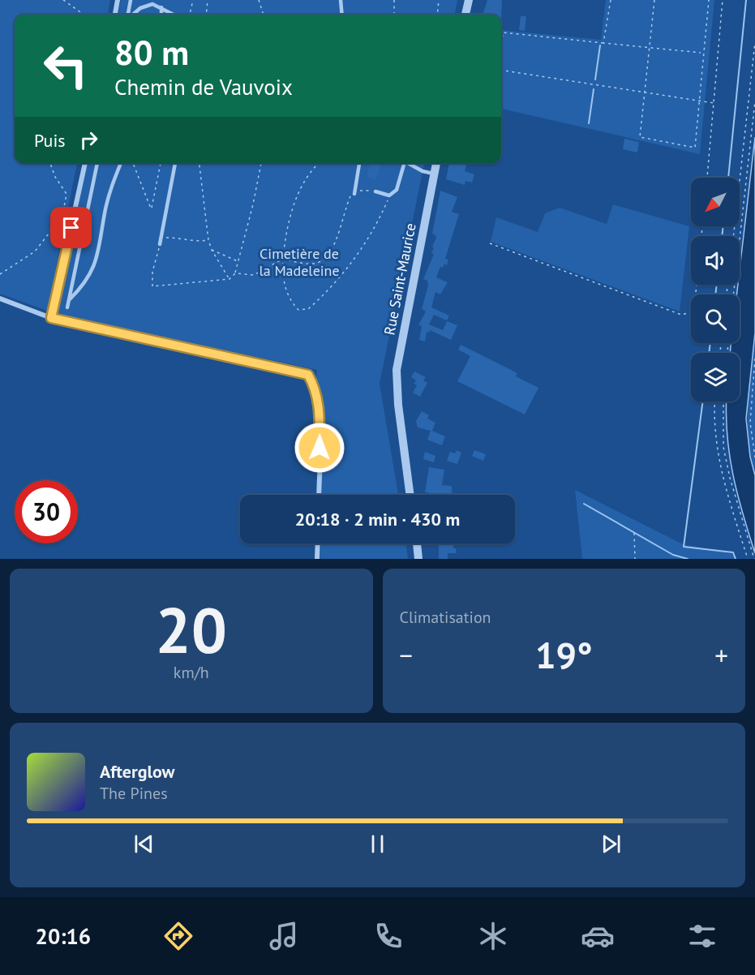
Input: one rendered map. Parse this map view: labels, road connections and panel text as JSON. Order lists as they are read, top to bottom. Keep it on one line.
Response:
{"streets":{"street":["Rue Saint-Maurice"]},"parks":["Cimetière de la Madeleine"],"north":"bottom left","page":{"turn":["80 m","Chemin de Vauvoix"],"then":"Puis","limit":"30","trip":"20:18 · 2 min · 430 m","tile":[["20","km/h"],"Climatisation"],"heat":["−","19°","+"],"song":["Afterglow","The Pines"],"tabs":"20:16"}}
